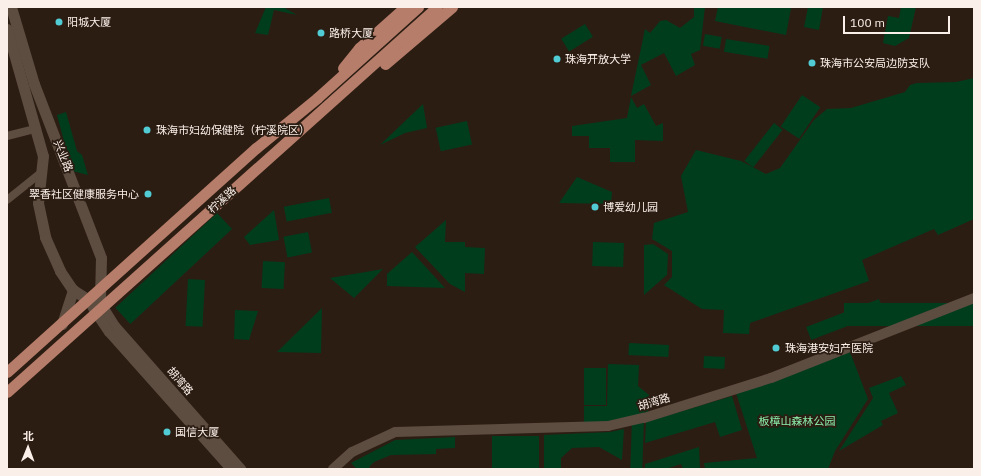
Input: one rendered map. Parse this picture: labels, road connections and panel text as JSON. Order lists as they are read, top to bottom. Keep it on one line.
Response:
{"streets":{"main road":["兴业路","柠溪路"],"street":["胡湾路"]},"crossings":[["兴业路","柠溪路"],["兴业路","胡湾路"],["柠溪路","胡湾路"]],"parks":["板樟山森林公园"],"places":["阳城大厦","路桥大厦","珠海开放大学","珠海市公安局边防支队","珠海市妇幼保健院（柠溪院区）","翠香社区健康服务中心","博爱幼儿园","珠海港安妇产医院","国信大厦"],"scale_bar":"100 m","north":"top"}
